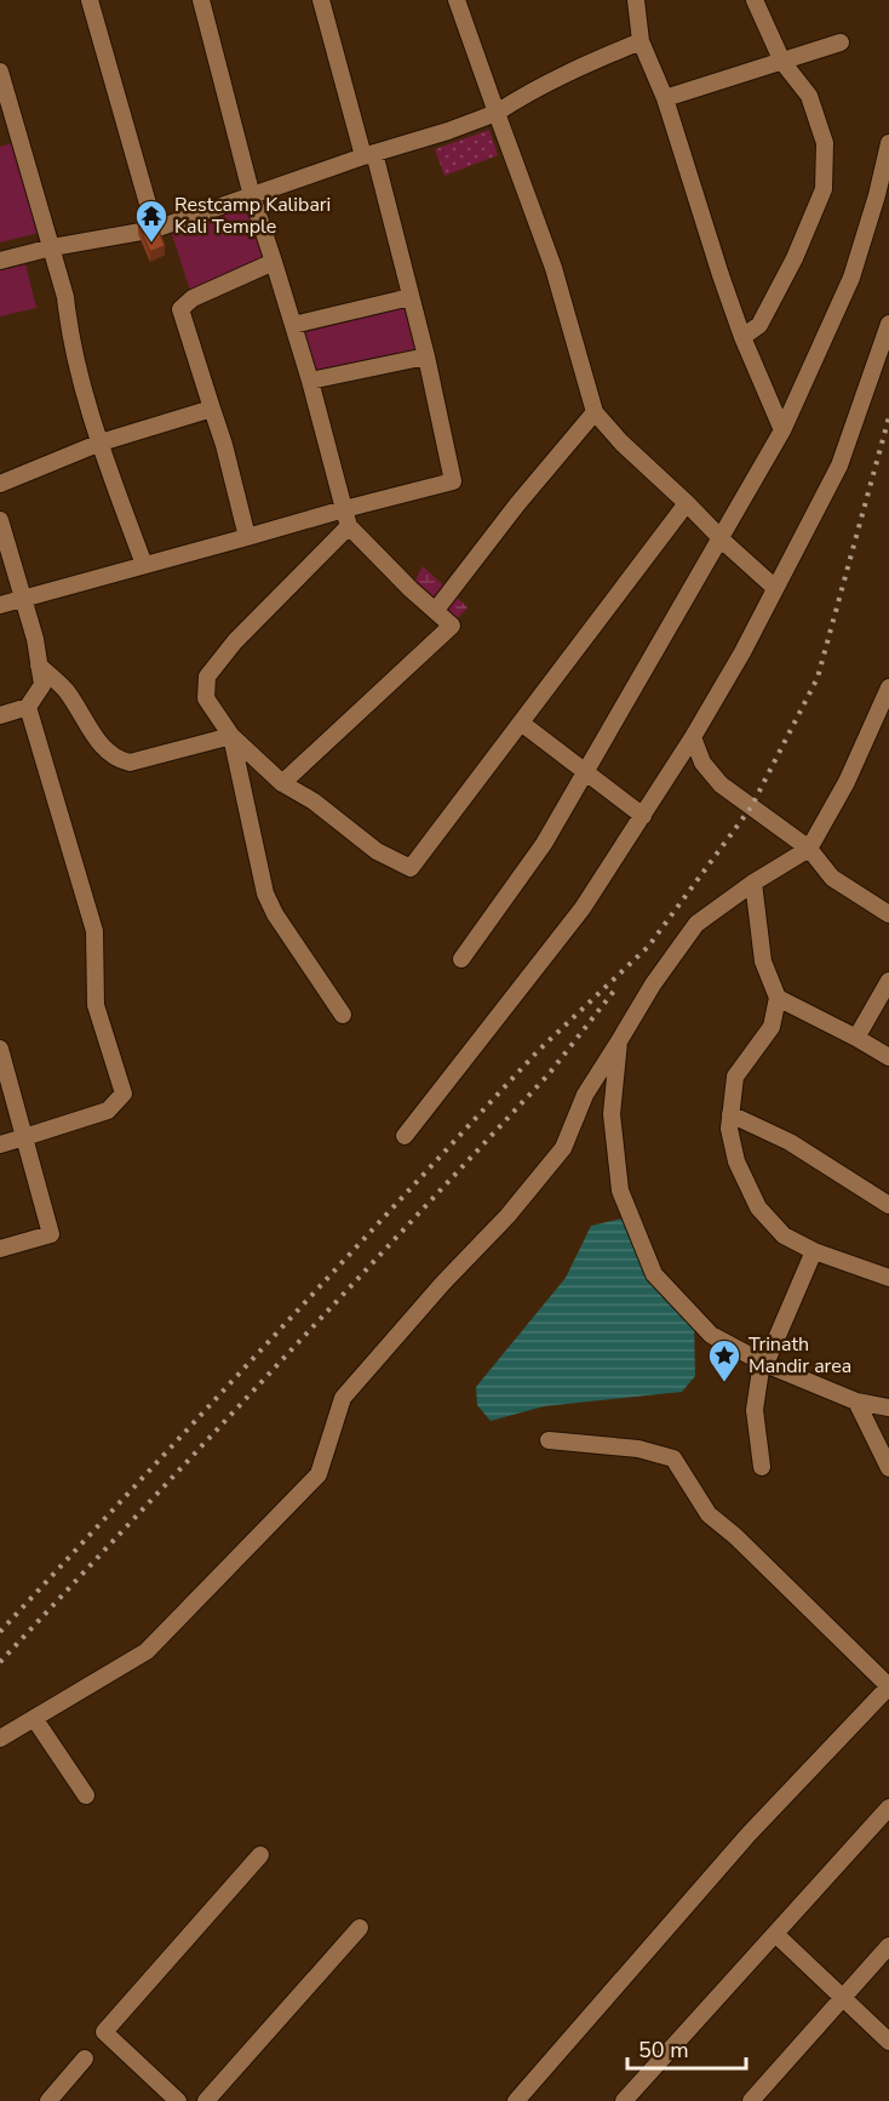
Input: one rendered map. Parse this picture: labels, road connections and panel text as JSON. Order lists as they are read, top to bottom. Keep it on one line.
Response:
{"places":{"temple":["Restcamp Kalibari Kali Temple"],"place":["Trinath Mandir area"]},"scale_bar":"50 m"}
